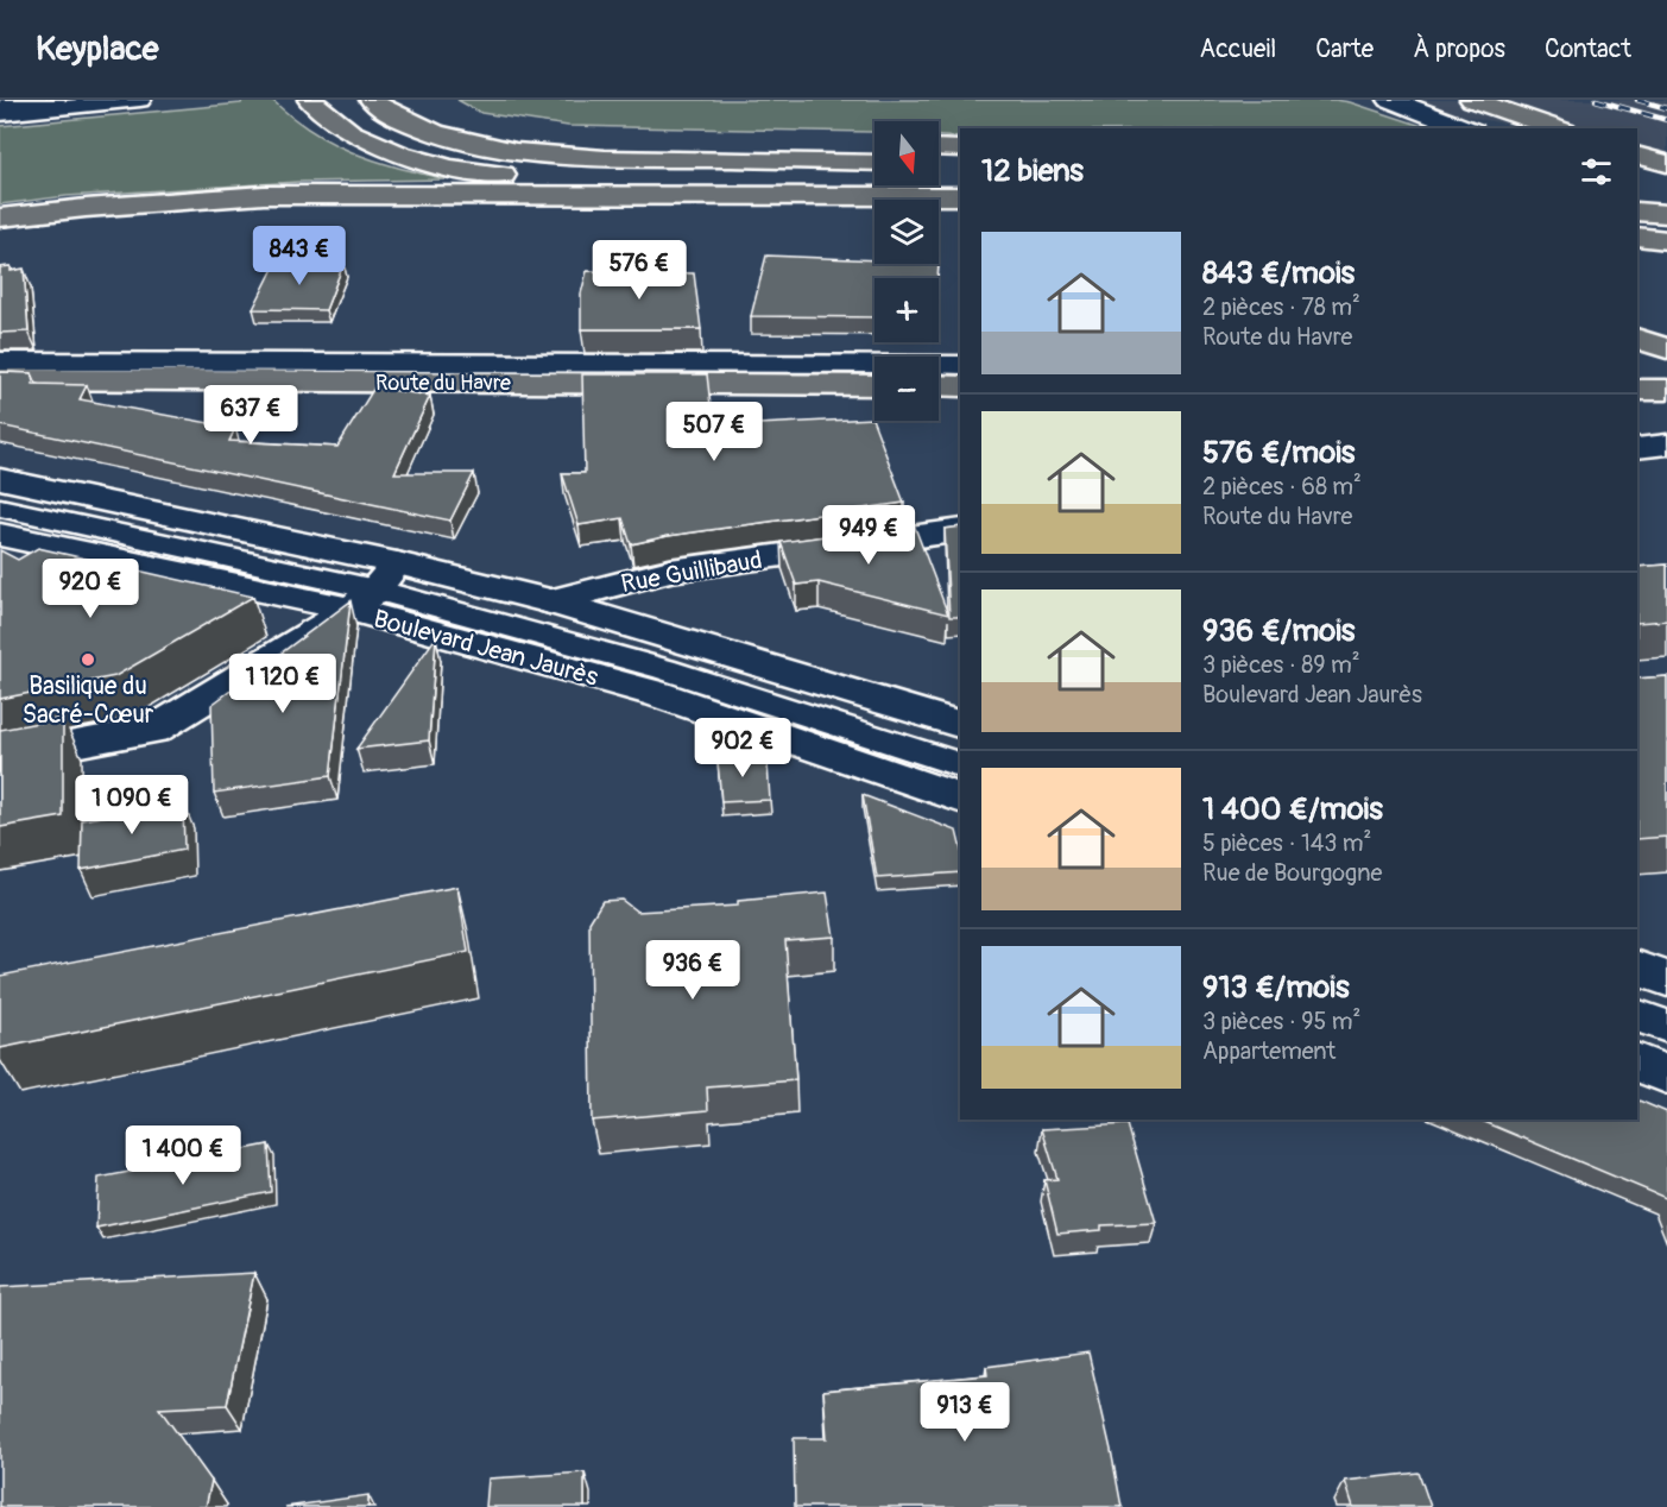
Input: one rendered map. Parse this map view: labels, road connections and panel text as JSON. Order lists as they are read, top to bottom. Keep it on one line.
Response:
{"streets":{"main road":["Route du Havre","Rue Guillibaud","Boulevard Jean Jaurès"]},"crossings":[["Rue Guillibaud","Boulevard Jean Jaurès"]],"places":["Basilique du Sacré-Cœur"],"north":"bottom","page":{"header":"Keyplace","nav":["Accueil","Carte","À propos","Contact"],"map_buttons":["+","−"],"heading":"12 biens","list":[{"name":"843 €/mois","note":"2 pièces · 78 m² · Route du Havre"},{"name":"576 €/mois","note":"2 pièces · 68 m² · Route du Havre"},{"name":"936 €/mois","note":"3 pièces · 89 m² · Boulevard Jean Jaurès"},{"name":"1 400 €/mois","note":"5 pièces · 143 m² · Rue de Bourgogne"},{"name":"913 €/mois","note":"3 pièces · 95 m² · Appartement"}],"price":["843 €","576 €","637 €","507 €","949 €","920 €","1 120 €","902 €","1 090 €","936 €","1 400 €","913 €"]}}
